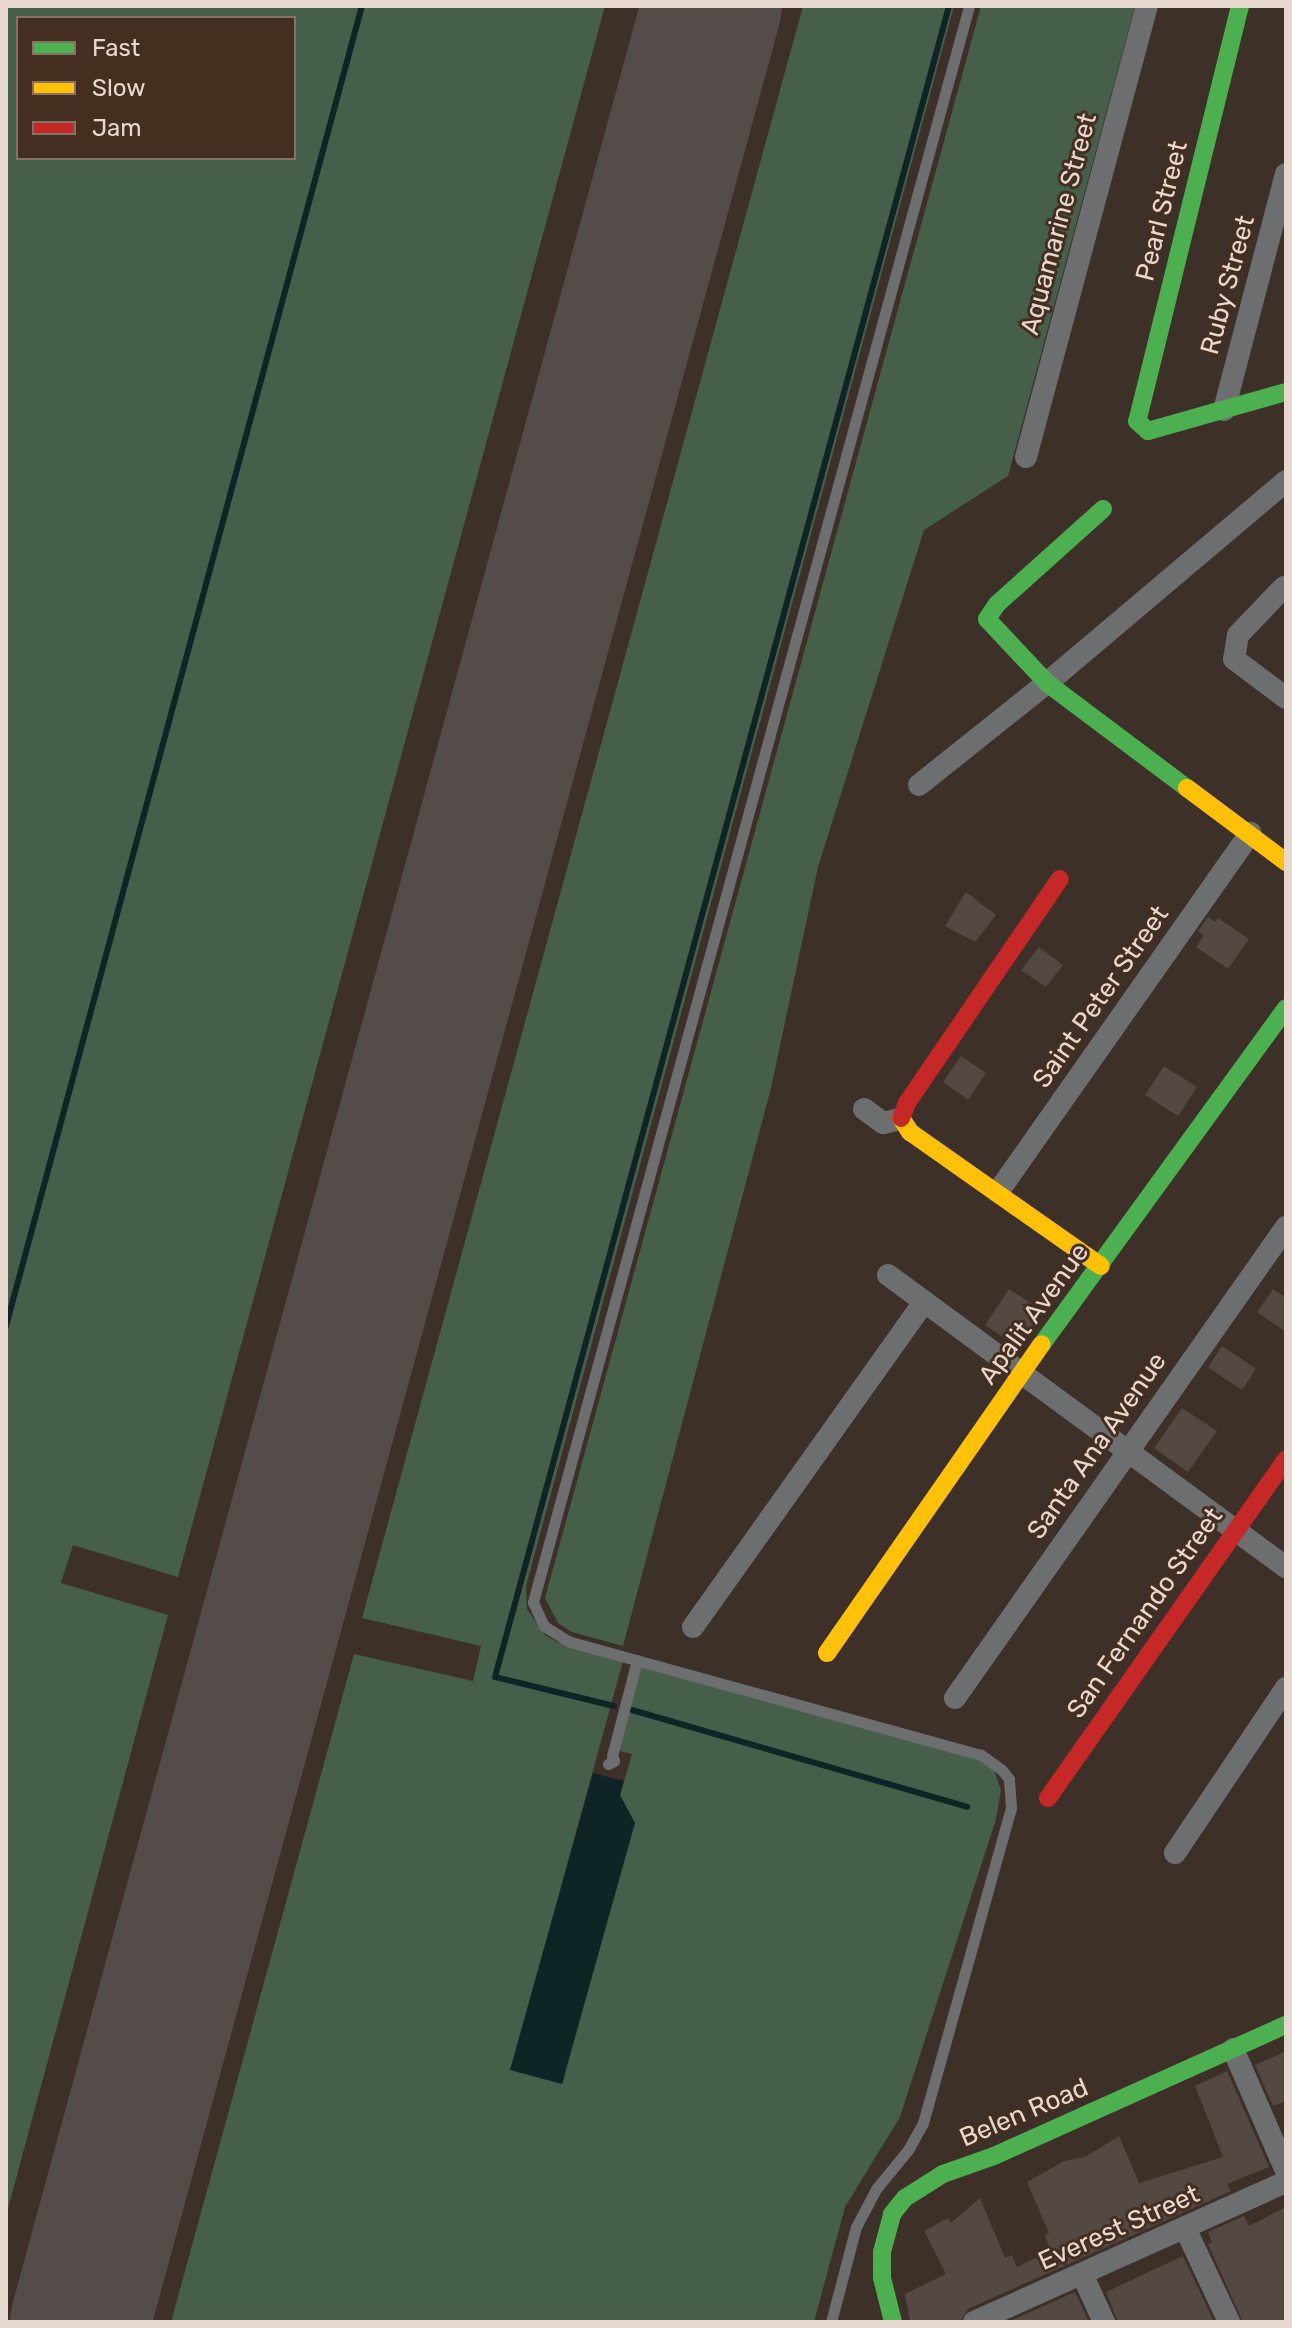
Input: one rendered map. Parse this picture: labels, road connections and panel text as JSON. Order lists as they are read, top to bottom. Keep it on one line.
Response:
{"streets":{"street":["Pearl Street","Aquamarine Street","Ruby Street","Saint Peter Street","Apalit Avenue","Santa Ana Avenue","San Fernando Street","Belen Road","Everest Street"]},"crossings":[["Pearl Street","Ruby Street"]],"legend":["Fast","Slow","Jam"]}
